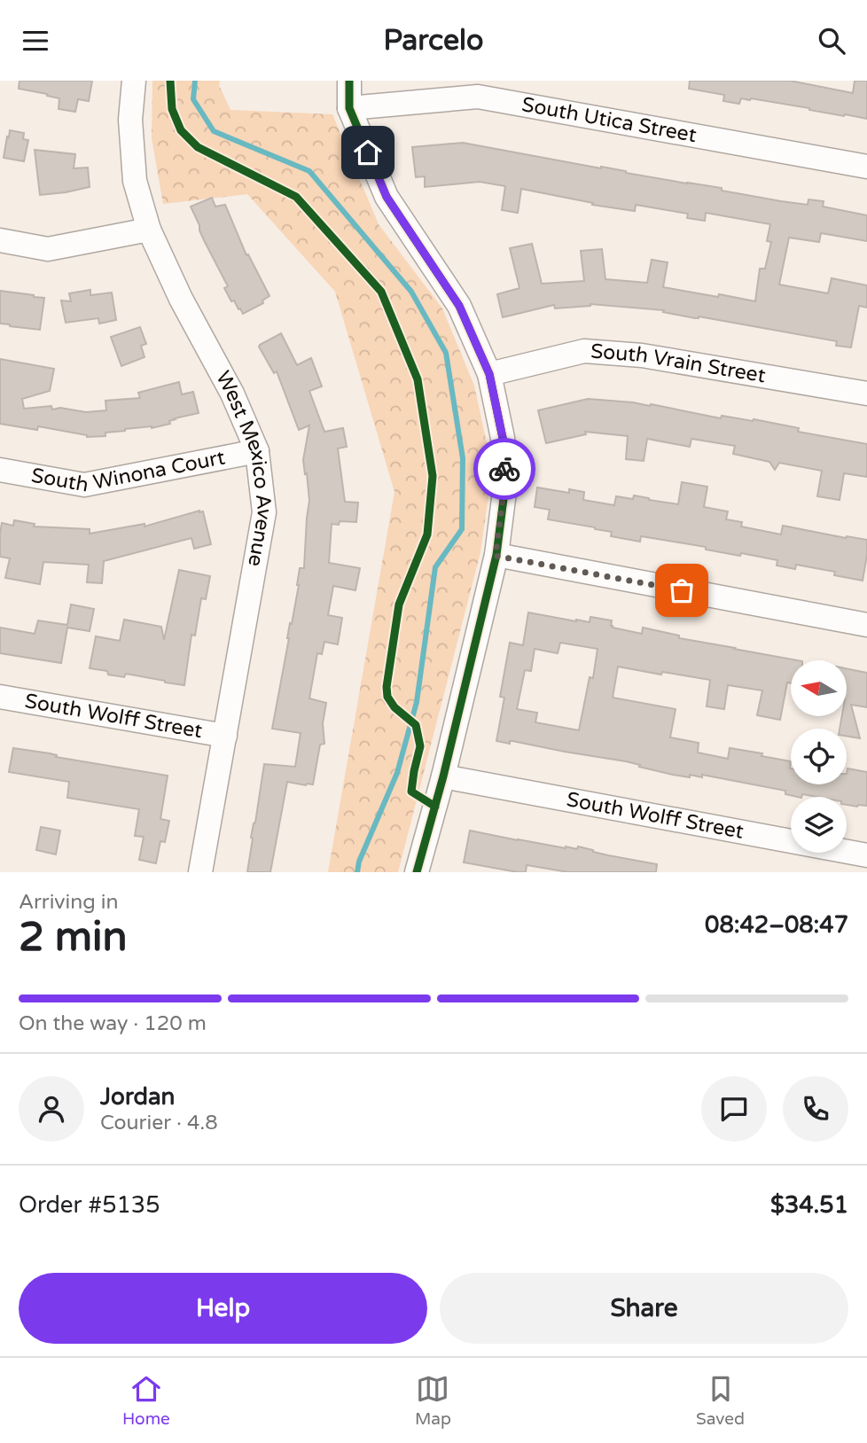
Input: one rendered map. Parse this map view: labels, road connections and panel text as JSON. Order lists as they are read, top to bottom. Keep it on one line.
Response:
{"streets":{"street":["South Utica Street","South Vrain Street","South Winona Court","West Mexico Avenue","South Wolff Street"]},"crossings":[["South Winona Court","West Mexico Avenue"],["West Mexico Avenue","South Wolff Street"]],"north":"left","page":{"header":"Parcelo","heading":["2 min","Arriving in","08:42–08:47"],"panel":["Jordan","Courier · 4.8","Order #5135","$34.51"],"bar":"On the way · 120 m","buttons":["Help","Share"],"tabs":["Home","Map","Saved"]}}
